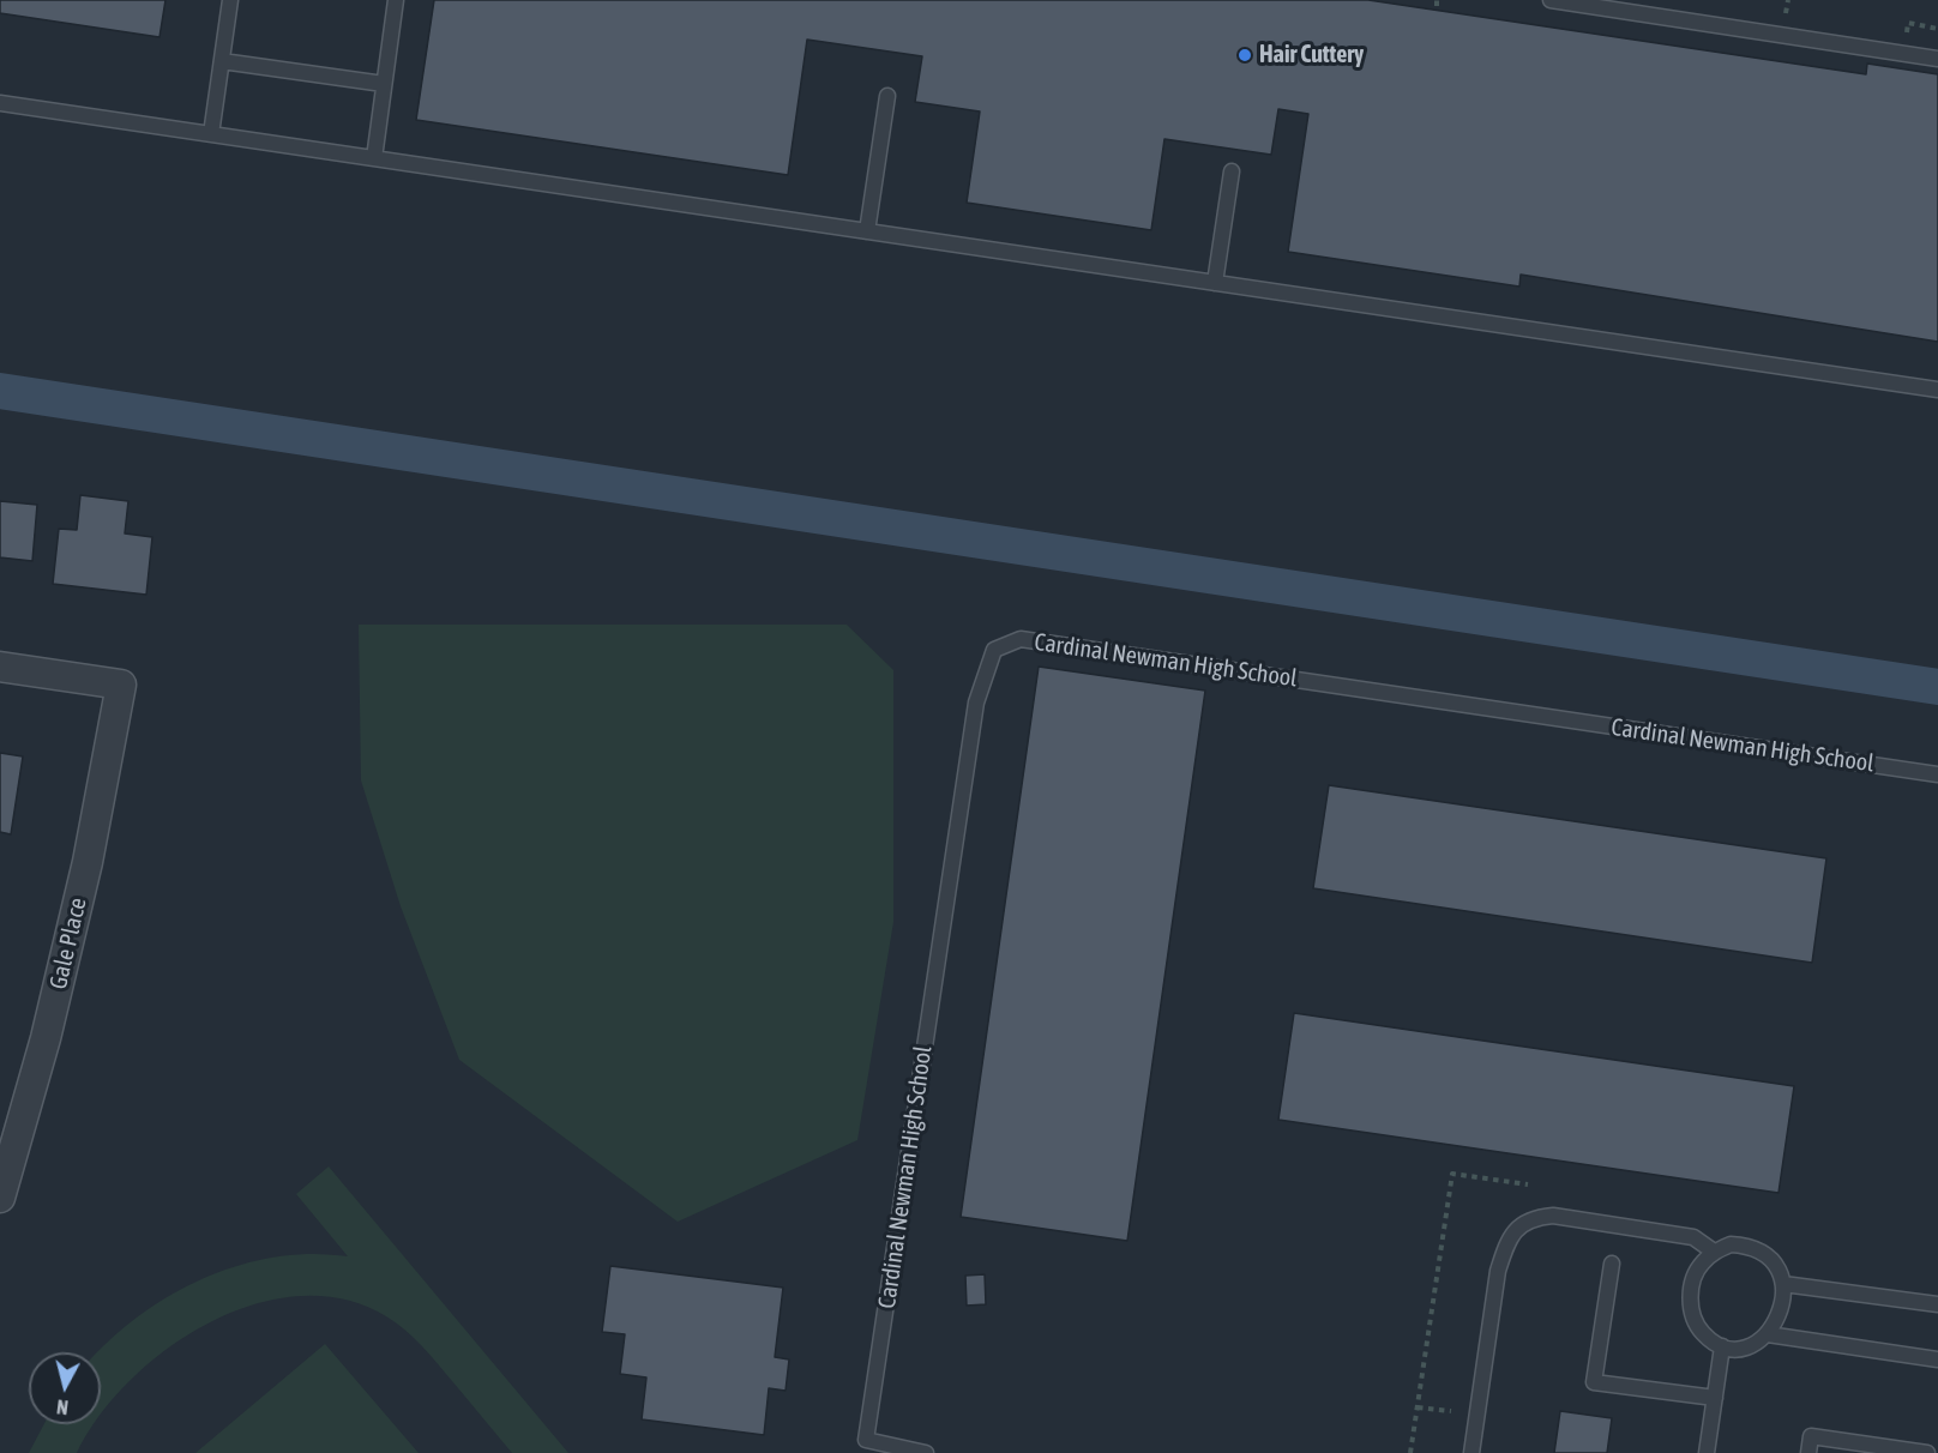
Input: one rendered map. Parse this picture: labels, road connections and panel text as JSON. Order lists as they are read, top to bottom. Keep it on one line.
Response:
{"streets":{"street":["Gale Place"],"lane":["Cardinal Newman High School"]},"places":["Hair Cuttery"],"north":"bottom"}
